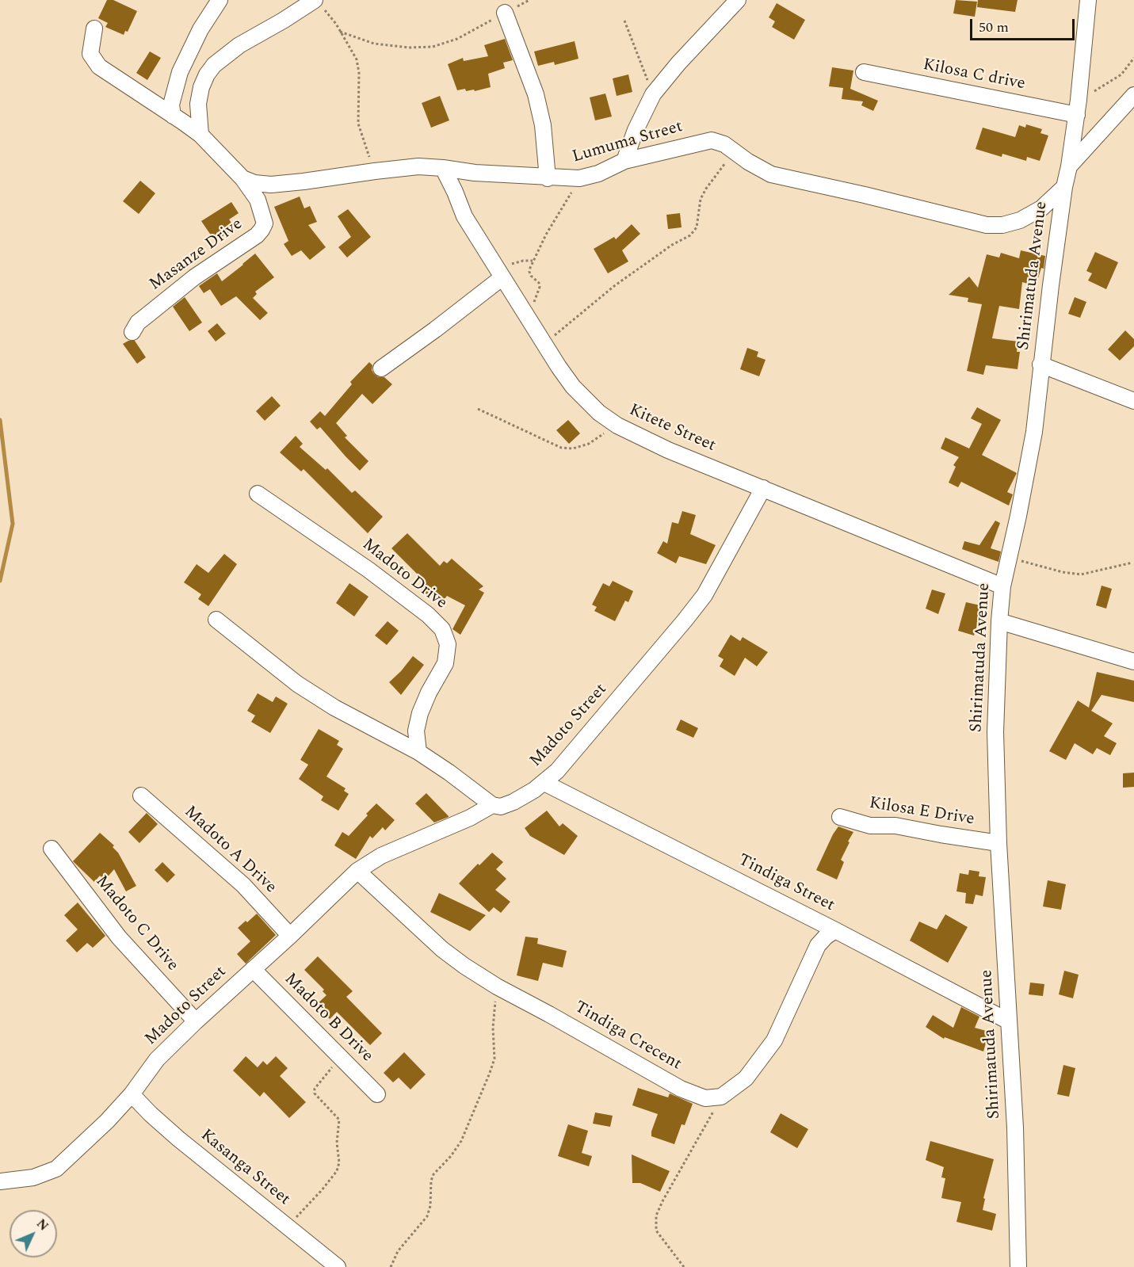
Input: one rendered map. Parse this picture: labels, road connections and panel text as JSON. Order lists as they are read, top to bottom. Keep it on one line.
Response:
{"streets":{"street":["Kilosa C drive","Lumuma Street","Masanze Drive","Shirimatuda Avenue","Kitete Street","Madoto Drive","Madoto Street","Kilosa E Drive","Madoto A Drive","Tindiga Street","Madoto C Drive","Madoto B Drive","Tindiga Crecent","Kasanga Street"]},"crossings":[["Kilosa C drive","Shirimatuda Avenue"],["Lumuma Street","Masanze Drive"],["Lumuma Street","Shirimatuda Avenue"],["Lumuma Street","Kitete Street"],["Shirimatuda Avenue","Kitete Street"],["Shirimatuda Avenue","Kilosa E Drive"],["Shirimatuda Avenue","Tindiga Street"],["Kitete Street","Madoto Street"],["Madoto Street","Madoto A Drive"],["Madoto Street","Tindiga Street"],["Madoto Street","Madoto C Drive"],["Madoto Street","Madoto B Drive"],["Madoto Street","Tindiga Crecent"],["Madoto Street","Kasanga Street"]],"scale_bar":"50 m","north":"top right"}
